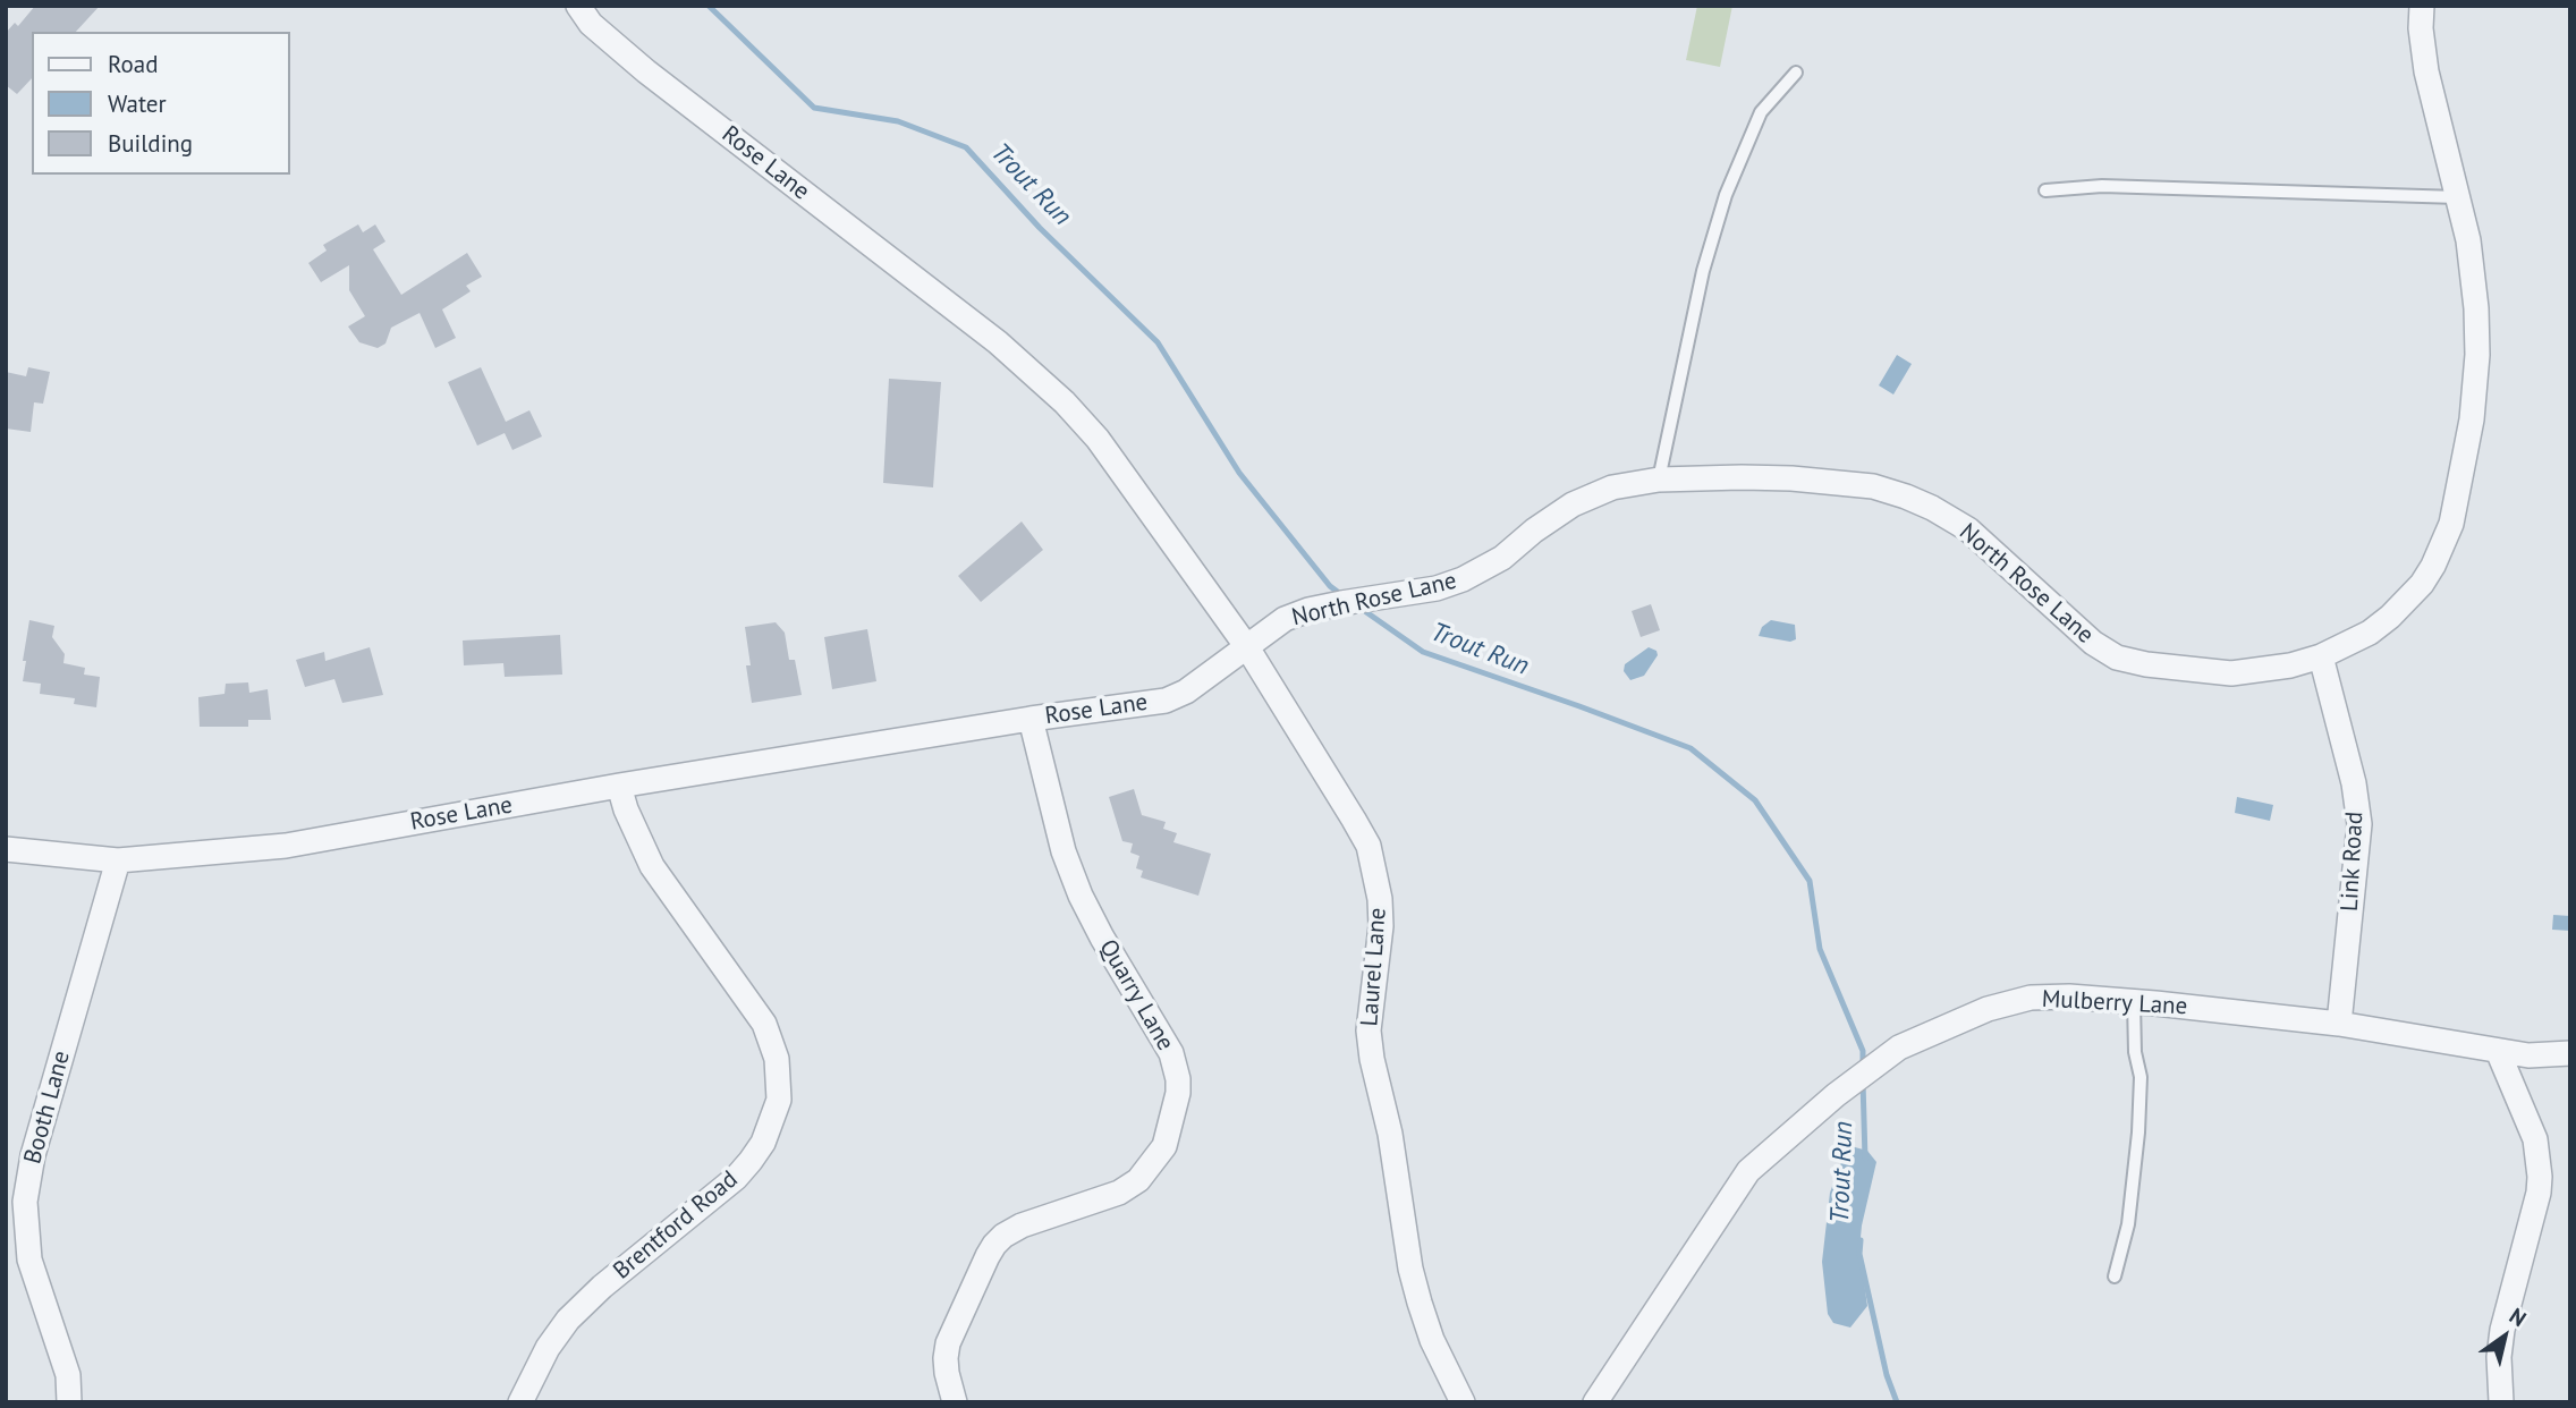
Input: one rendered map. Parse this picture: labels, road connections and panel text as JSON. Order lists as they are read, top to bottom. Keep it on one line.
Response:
{"streets":{"street":["Rose Lane","North Rose Lane","Link Road","Laurel Lane","Quarry Lane","Mulberry Lane","Booth Lane","Brentford Road"]},"crossings":[["Rose Lane","North Rose Lane"],["Rose Lane","Laurel Lane"],["Rose Lane","Quarry Lane"],["Rose Lane","Booth Lane"],["Rose Lane","Brentford Road"],["North Rose Lane","Link Road"],["North Rose Lane","Laurel Lane"],["Link Road","Mulberry Lane"]],"water":["Trout Run"],"legend":["Road","Water","Building"],"north":"top right"}
